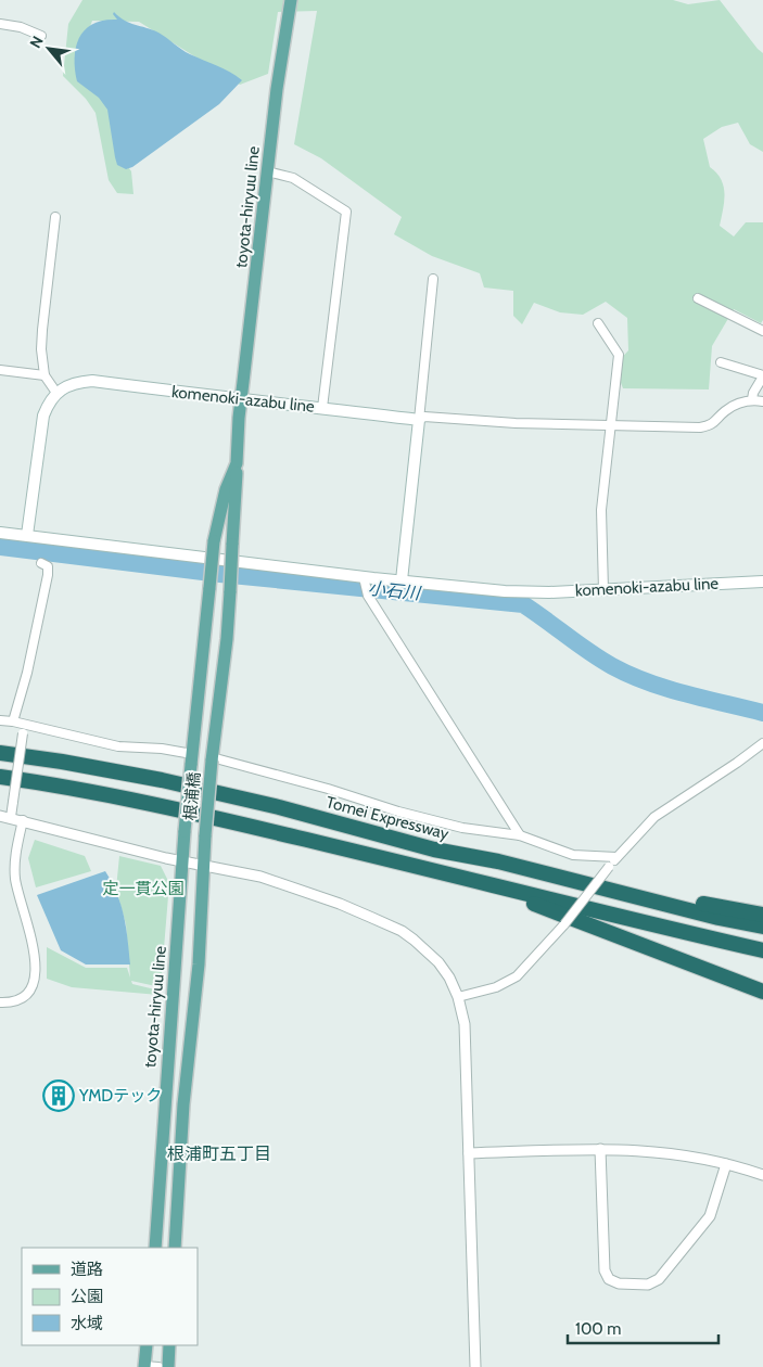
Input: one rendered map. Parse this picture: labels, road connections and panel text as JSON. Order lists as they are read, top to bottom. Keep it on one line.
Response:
{"streets":{"highway":["Tomei Expressway"],"main road":["toyota-hiryuu line","komenoki-azabu line","根浦橋"]},"crossings":[["toyota-hiryuu line","komenoki-azabu line"],["toyota-hiryuu line","根浦橋"]],"districts":["根浦町五丁目"],"water":["小石川"],"parks":["定一貫公園"],"places":{"building":["YMDテック"]},"legend":["道路","公園","水域"],"scale_bar":"100 m","north":"top left"}
